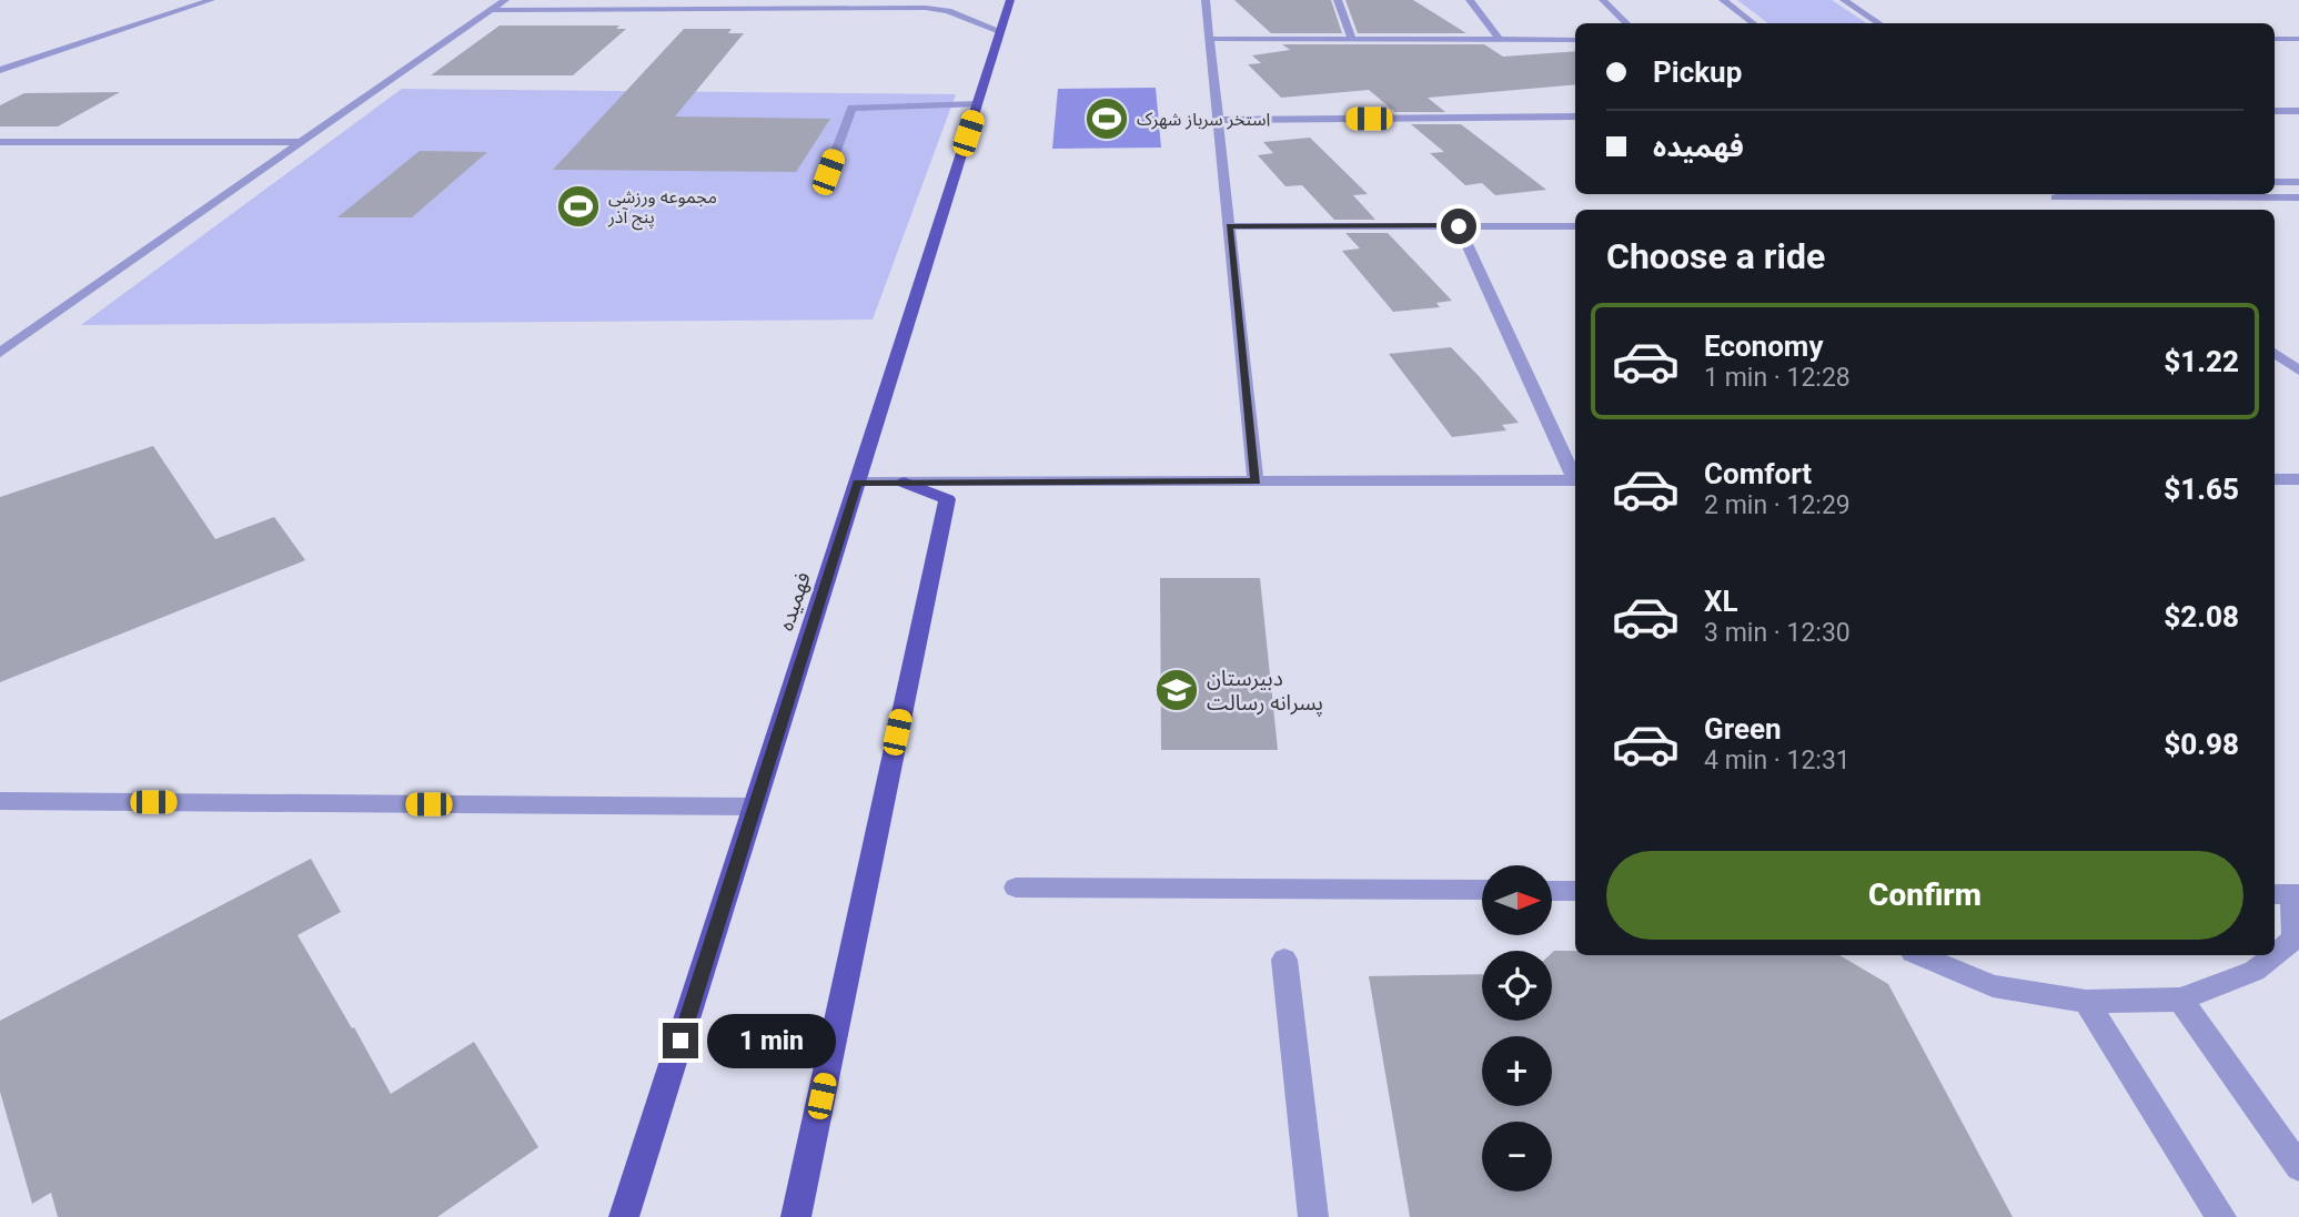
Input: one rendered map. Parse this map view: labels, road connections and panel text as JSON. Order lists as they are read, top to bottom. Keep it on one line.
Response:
{"streets":{"main road":["فهمیده"]},"places":{"sports":["استخر سرباز شهرک","مجموعه ورزشی پنج آذر"],"school or university":["دبیرستان پسرانه رسالت"]},"north":"right","page":{"banner":["Pickup","فهمیده"],"heading":"Choose a ride","list":[{"name":"Economy","note":"1 min · 12:28","value":"$1.22"},{"name":"Comfort","note":"2 min · 12:29","value":"$1.65"},{"name":"XL","note":"3 min · 12:30","value":"$2.08"},{"name":"Green","note":"4 min · 12:31","value":"$0.98"}],"buttons":"Confirm","map_buttons":["+","−"],"bubble":"1 min"}}
